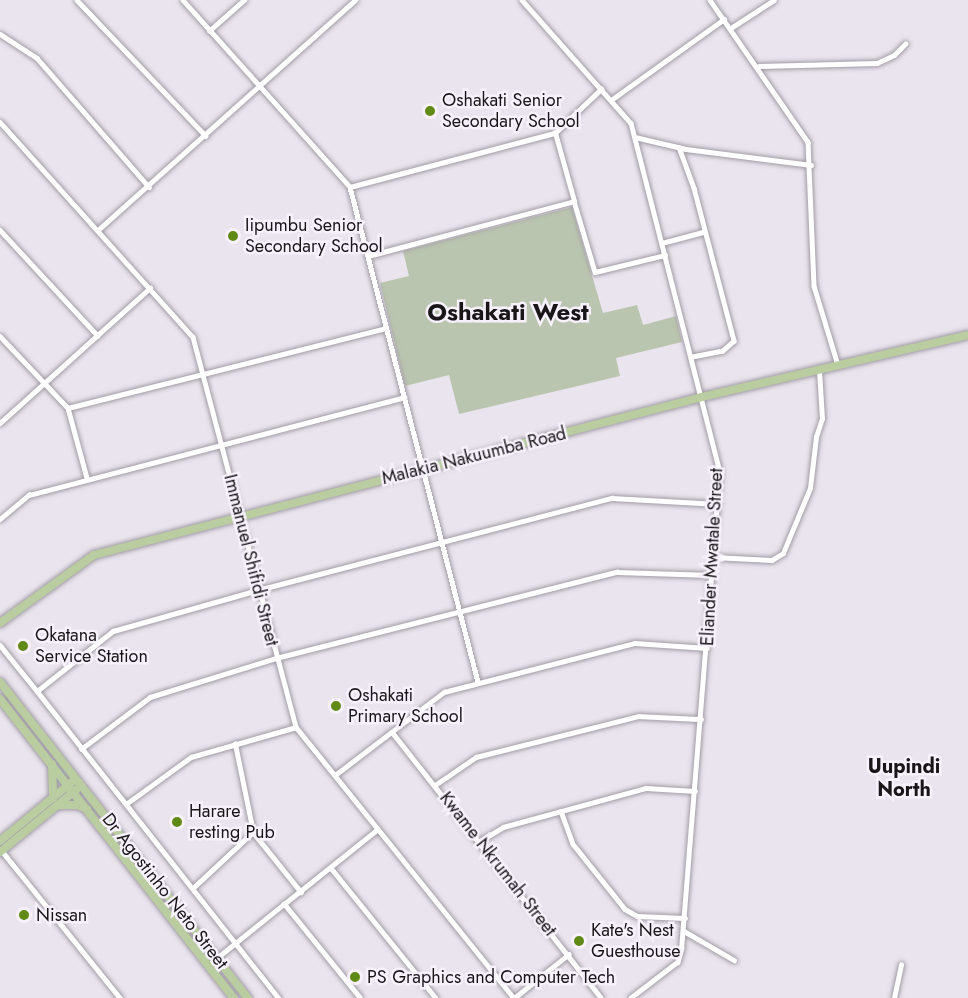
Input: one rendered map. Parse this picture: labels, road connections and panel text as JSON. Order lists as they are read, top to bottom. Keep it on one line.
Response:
{"streets":{"main road":["Malakia Nakuumba Road","Dr Agostinho Neto Street"],"street":["Eliander Mwatale Street","Immanuel Shifidi Street","Kwame Nkrumah Street"]},"crossings":[["Malakia Nakuumba Road","Eliander Mwatale Street"],["Malakia Nakuumba Road","Immanuel Shifidi Street"]],"districts":["Oshakati West","Uupindi North"],"places":["Oshakati Senior Secondary School","Iipumbu Senior Secondary School","Okatana Service Station","Oshakati Primary School","Harare resting Pub","Nissan","Kate's Nest Guesthouse","PS Graphics and Computer Tech"]}
